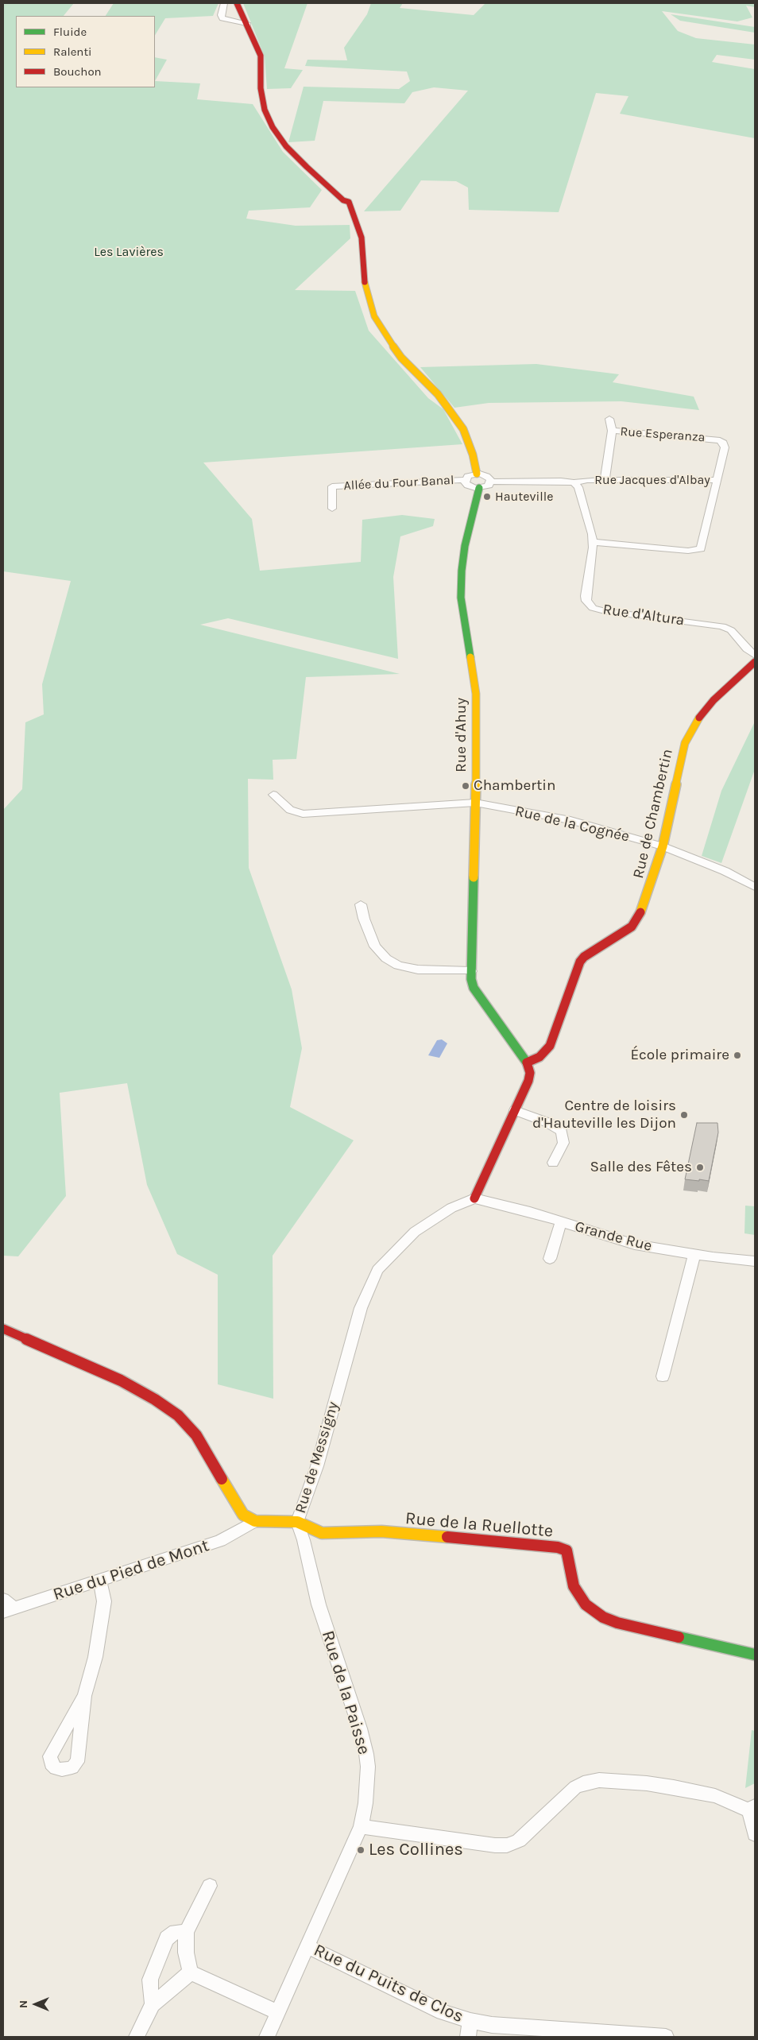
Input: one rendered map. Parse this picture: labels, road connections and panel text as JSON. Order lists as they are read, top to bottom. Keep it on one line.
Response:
{"streets":{"street":["Rue Esperanza","Rue Jacques d'Albay","Allée du Four Banal","Rue d'Altura","Rue d'Ahuy","Rue de Chambertin","Rue de la Cognée","Grande Rue","Rue de Messigny","Rue de la Ruellotte","Rue du Pied de Mont","Rue de la Paisse","Rue du Puits de Clos"]},"crossings":[["Rue Esperanza","Rue Jacques d'Albay"],["Rue Jacques d'Albay","Rue d'Altura"],["Rue d'Ahuy","Rue de Chambertin"],["Rue d'Ahuy","Rue de la Cognée"],["Rue de Chambertin","Rue de la Cognée"],["Grande Rue","Rue de Messigny"],["Rue de Messigny","Rue de la Ruellotte"],["Rue de Messigny","Rue du Pied de Mont"],["Rue de Messigny","Rue de la Paisse"],["Rue de la Ruellotte","Rue de la Paisse"],["Rue de la Paisse","Rue du Puits de Clos"]],"parks":["Les Lavières"],"places":["Hauteville","Chambertin","École primaire","Centre de loisirs d'Hauteville les Dijon","Salle des Fêtes","Les Collines"],"legend":["Fluide","Ralenti","Bouchon"],"north":"left"}
